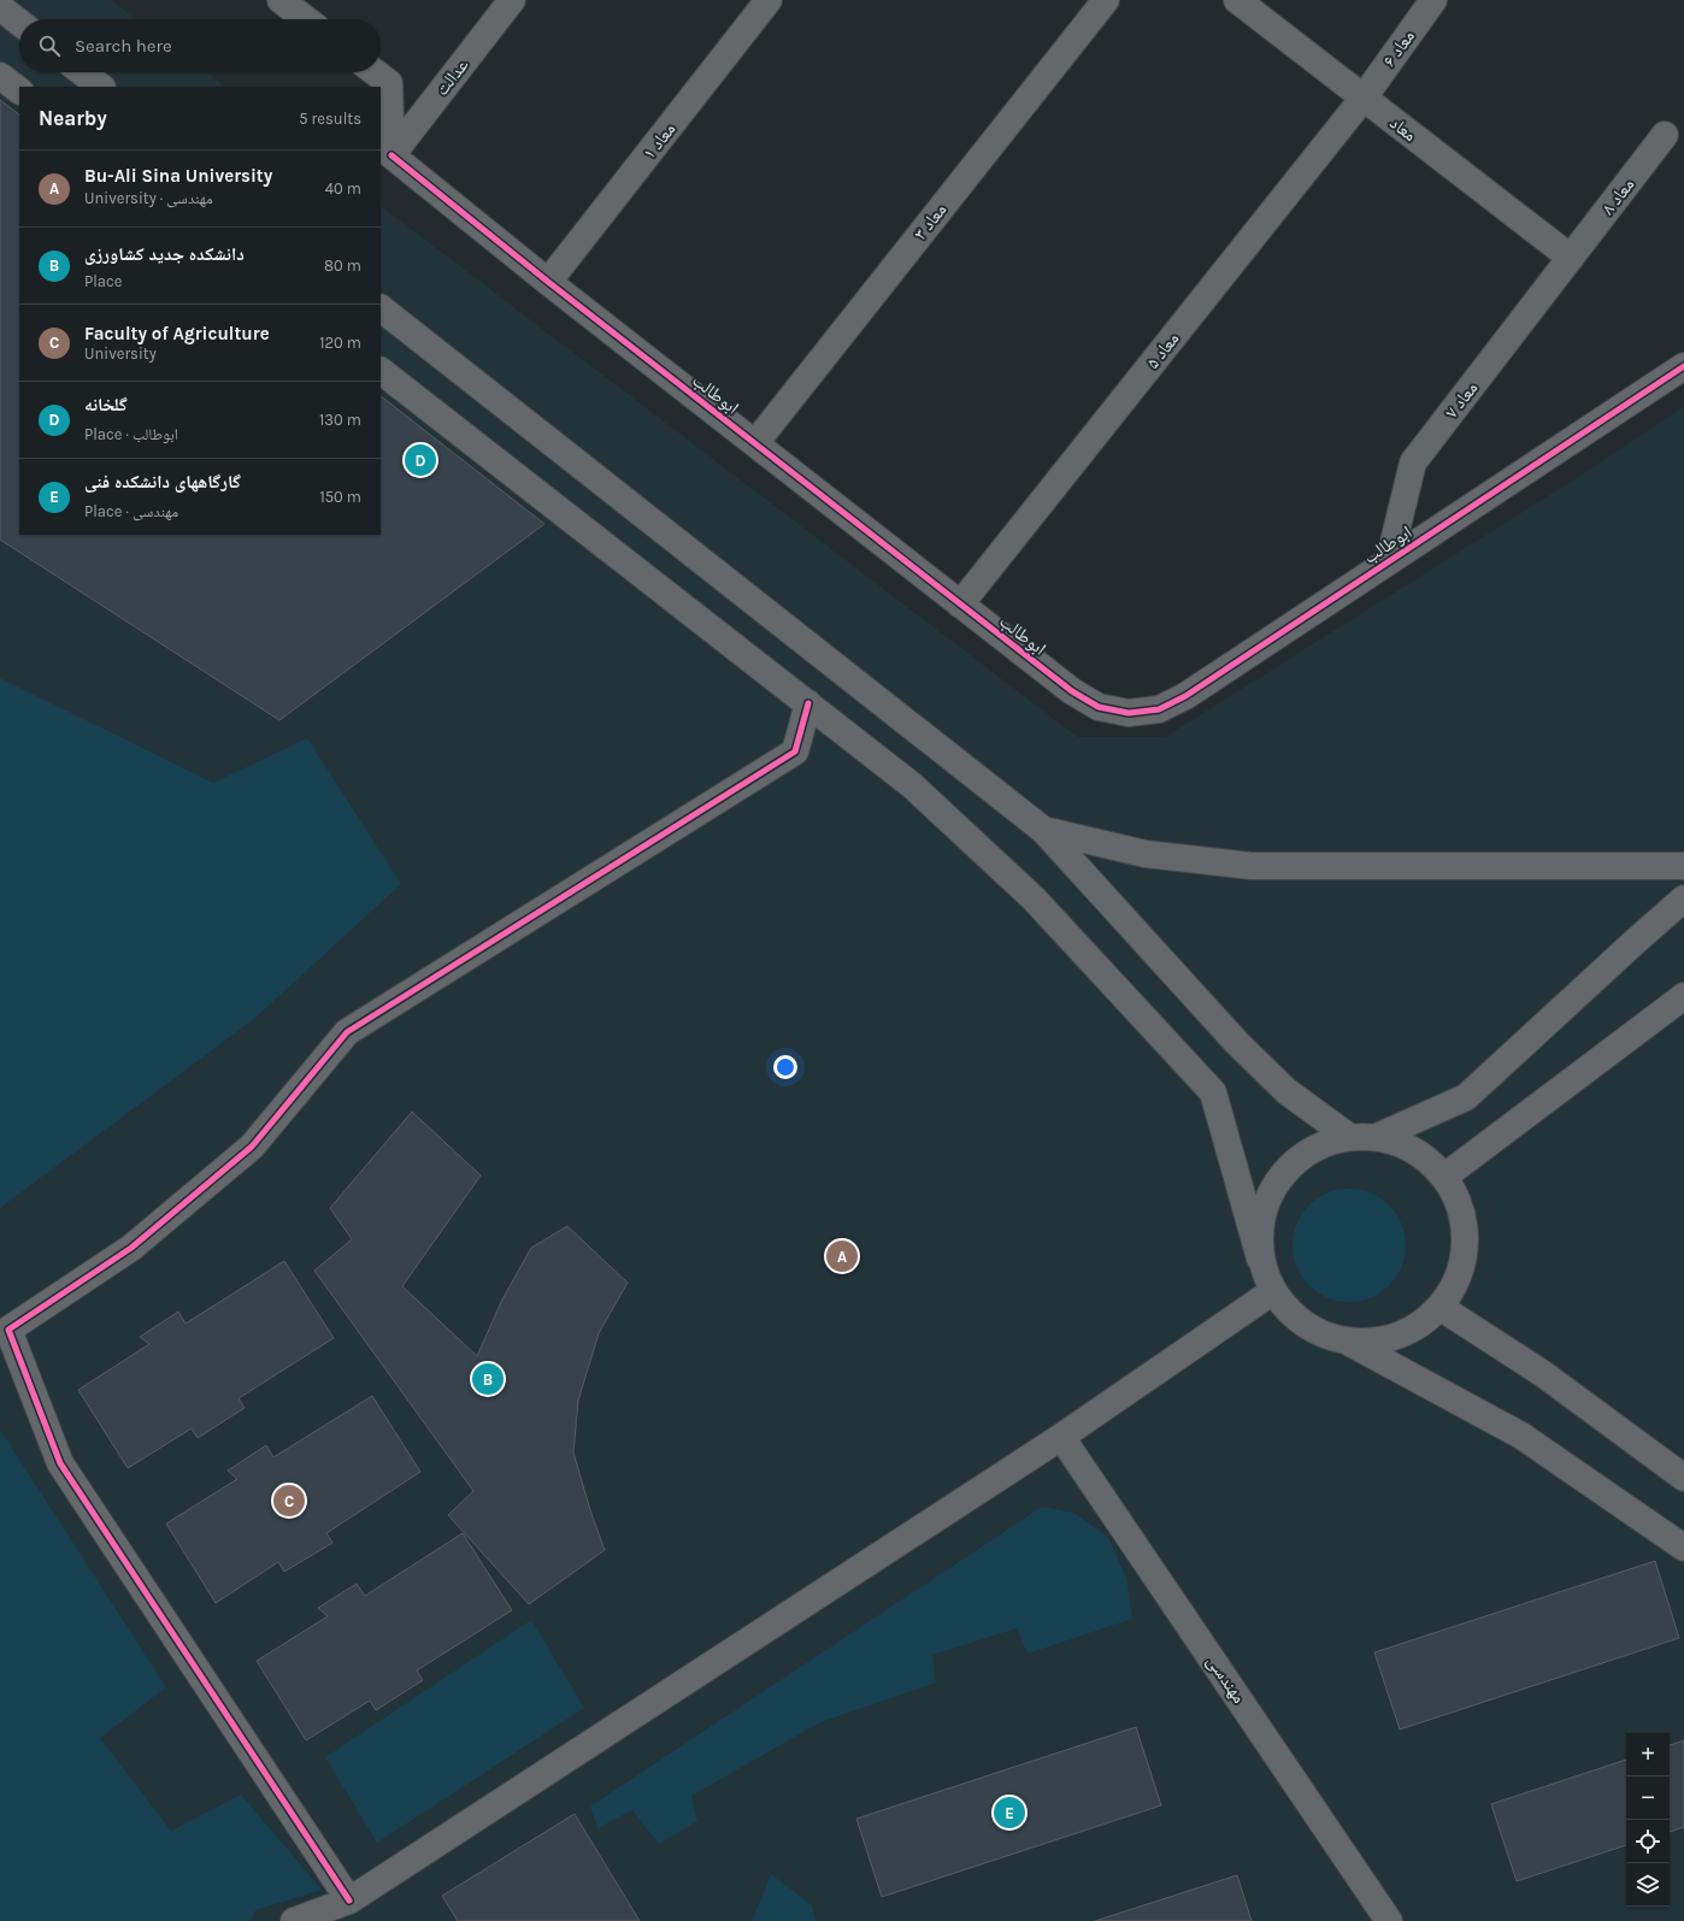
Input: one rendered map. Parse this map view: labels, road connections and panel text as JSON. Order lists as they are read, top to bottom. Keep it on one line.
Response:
{"streets":{"street":["معاد ۶","عدالت","معاد","معاد ۱","معاد ۸","معاد ۳","معاد ۵","ابوطالب","معاد ۷","مهندسی"]},"crossings":[["معاد ۶","معاد"],["معاد ۶","معاد ۵"],["عدالت","ابوطالب"],["معاد","معاد ۸"],["معاد","معاد ۵"],["معاد","معاد ۷"],["معاد ۱","ابوطالب"],["معاد ۸","معاد ۷"],["معاد ۳","ابوطالب"],["معاد ۵","ابوطالب"],["ابوطالب","معاد ۷"]],"page":{"search":"Search here","heading":["Nearby","5 results"],"list":[{"mark":"A","name":"Bu-Ali Sina University","note":"University · مهندسی","value":"40 m"},{"mark":"B","name":"دانشکده جدید کشاورزی","note":"Place","value":"80 m"},{"mark":"C","name":"Faculty of Agriculture","note":"University","value":"120 m"},{"mark":"D","name":"گلخانه","note":"Place · ابوطالب","value":"130 m"},{"mark":"E","name":"گارگاههای دانشکده فنی","note":"Place · مهندسی","value":"150 m"}],"pins":["D","A","B","C","E"],"map_buttons":["+","−"]}}
